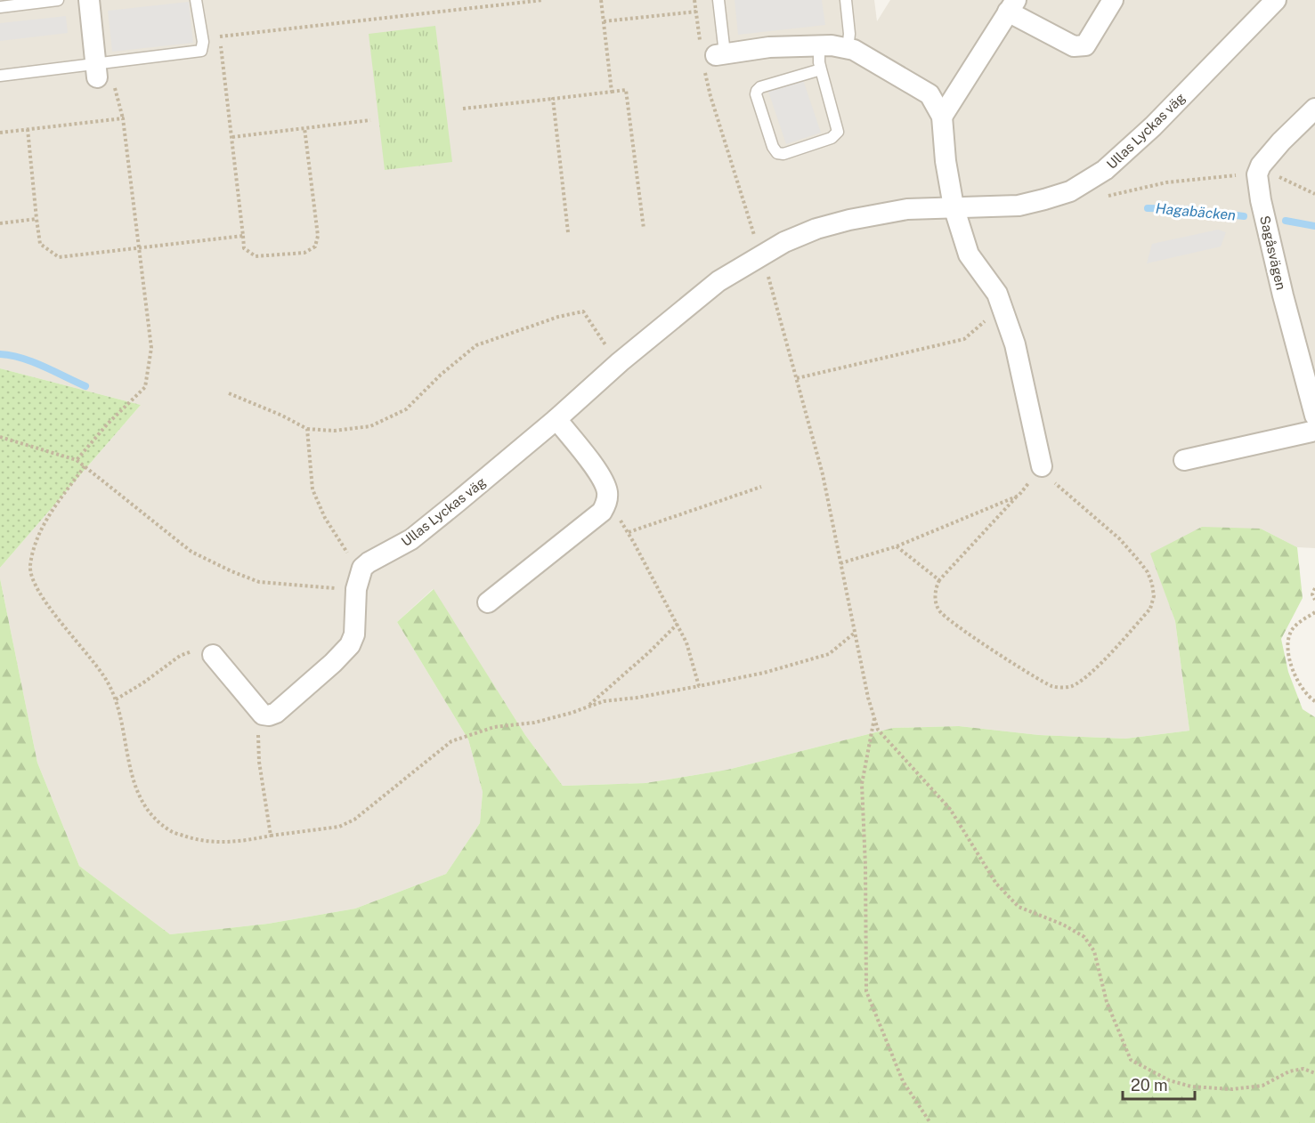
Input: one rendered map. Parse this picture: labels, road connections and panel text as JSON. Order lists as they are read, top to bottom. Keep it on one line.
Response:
{"streets":{"street":["Ullas Lyckas väg","Sagåsvägen"]},"water":["Hagabäcken"],"scale_bar":"20 m"}
